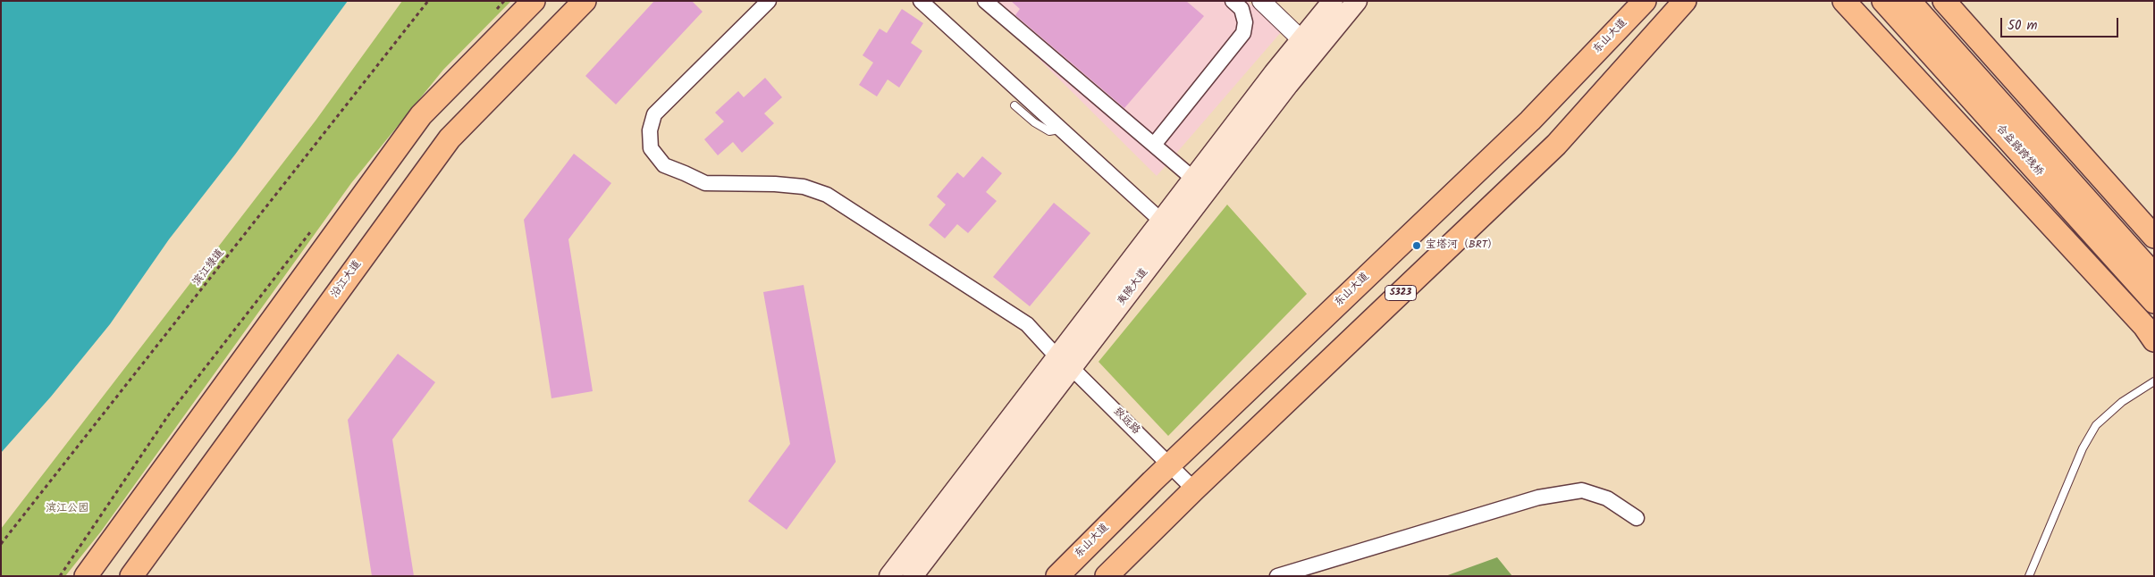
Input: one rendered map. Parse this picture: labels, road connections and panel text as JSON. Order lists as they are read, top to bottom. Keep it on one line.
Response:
{"streets":{"main road":["东山大道","合益路跨线桥","沿江大道","夷陵大道","S323"],"street":["致远路"],"path":["滨江绿道"]},"crossings":[["东山大道","致远路"],["夷陵大道","致远路"],["S323","致远路"]],"parks":["滨江公园"],"places":["宝塔河（BRT）"],"scale_bar":"50 m"}
